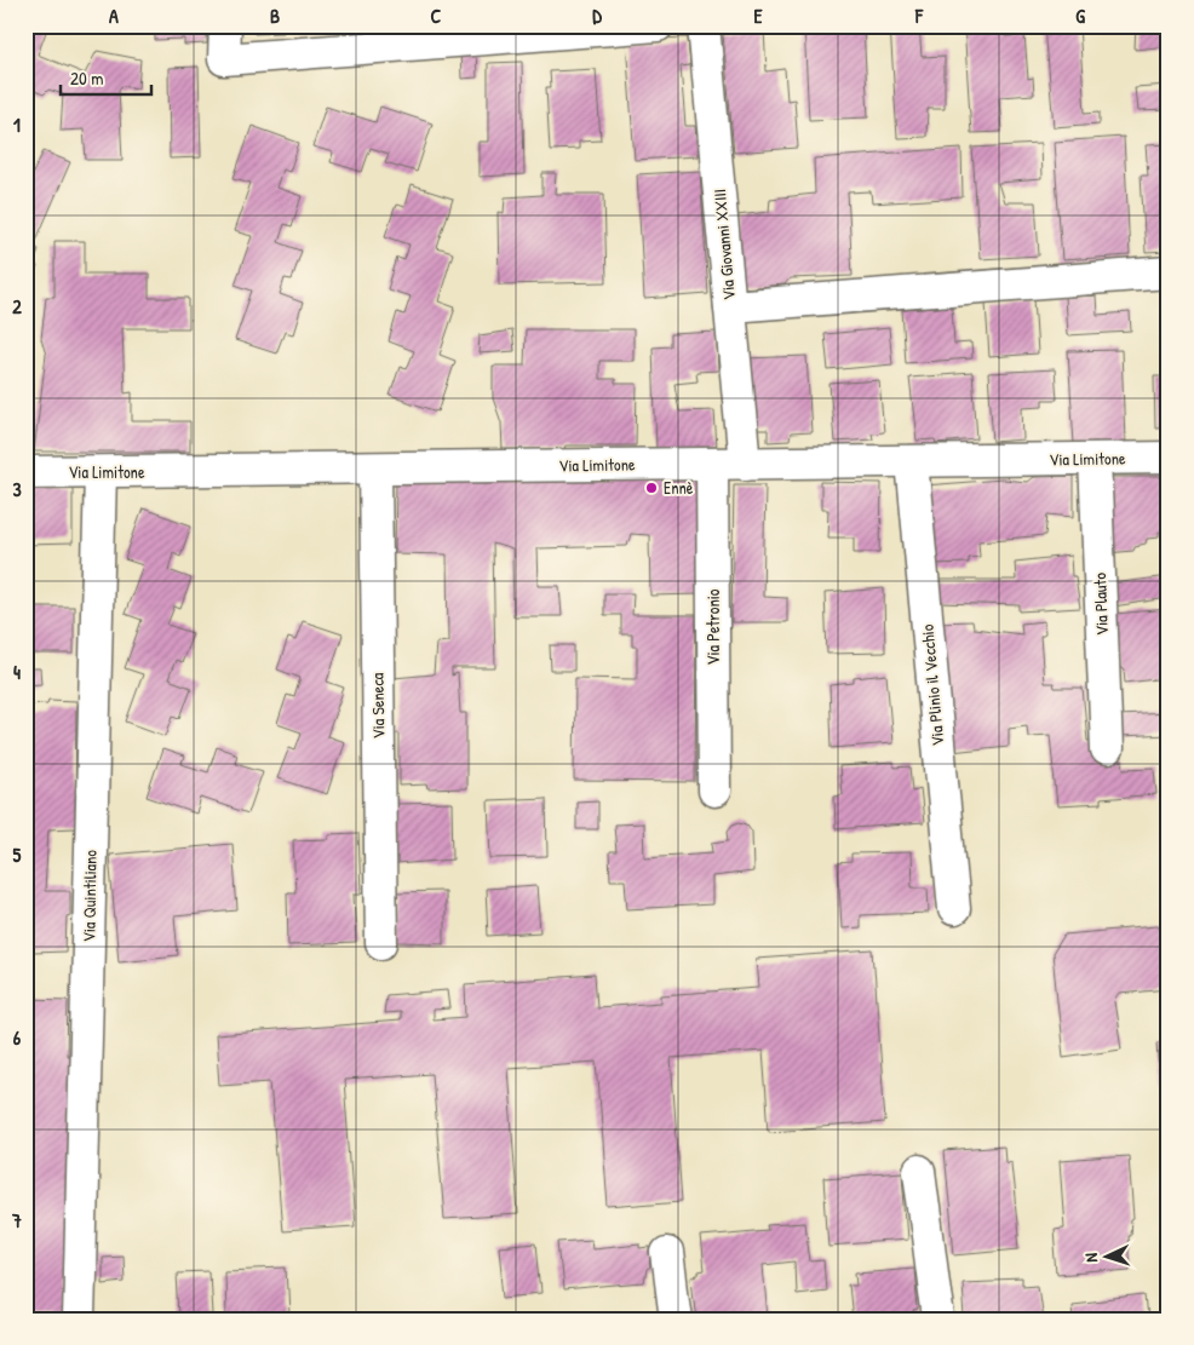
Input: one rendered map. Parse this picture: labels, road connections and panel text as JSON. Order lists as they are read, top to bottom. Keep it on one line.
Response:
{"streets":{"street":["Via Giovanni XXIII","Via Limitone","Via Plauto","Via Petronio","Via Plinio il Vecchio","Via Seneca","Via Quintiliano"]},"crossings":[["Via Giovanni XXIII","Via Limitone"],["Via Limitone","Via Plauto"],["Via Limitone","Via Petronio"],["Via Limitone","Via Plinio il Vecchio"],["Via Limitone","Via Seneca"],["Via Limitone","Via Quintiliano"]],"places":["Ennè"],"scale_bar":"20 m","north":"left","grid":{"columns":["A","B","C","D","E","F","G"],"rows":["1","2","3","4","5","6","7"]}}
